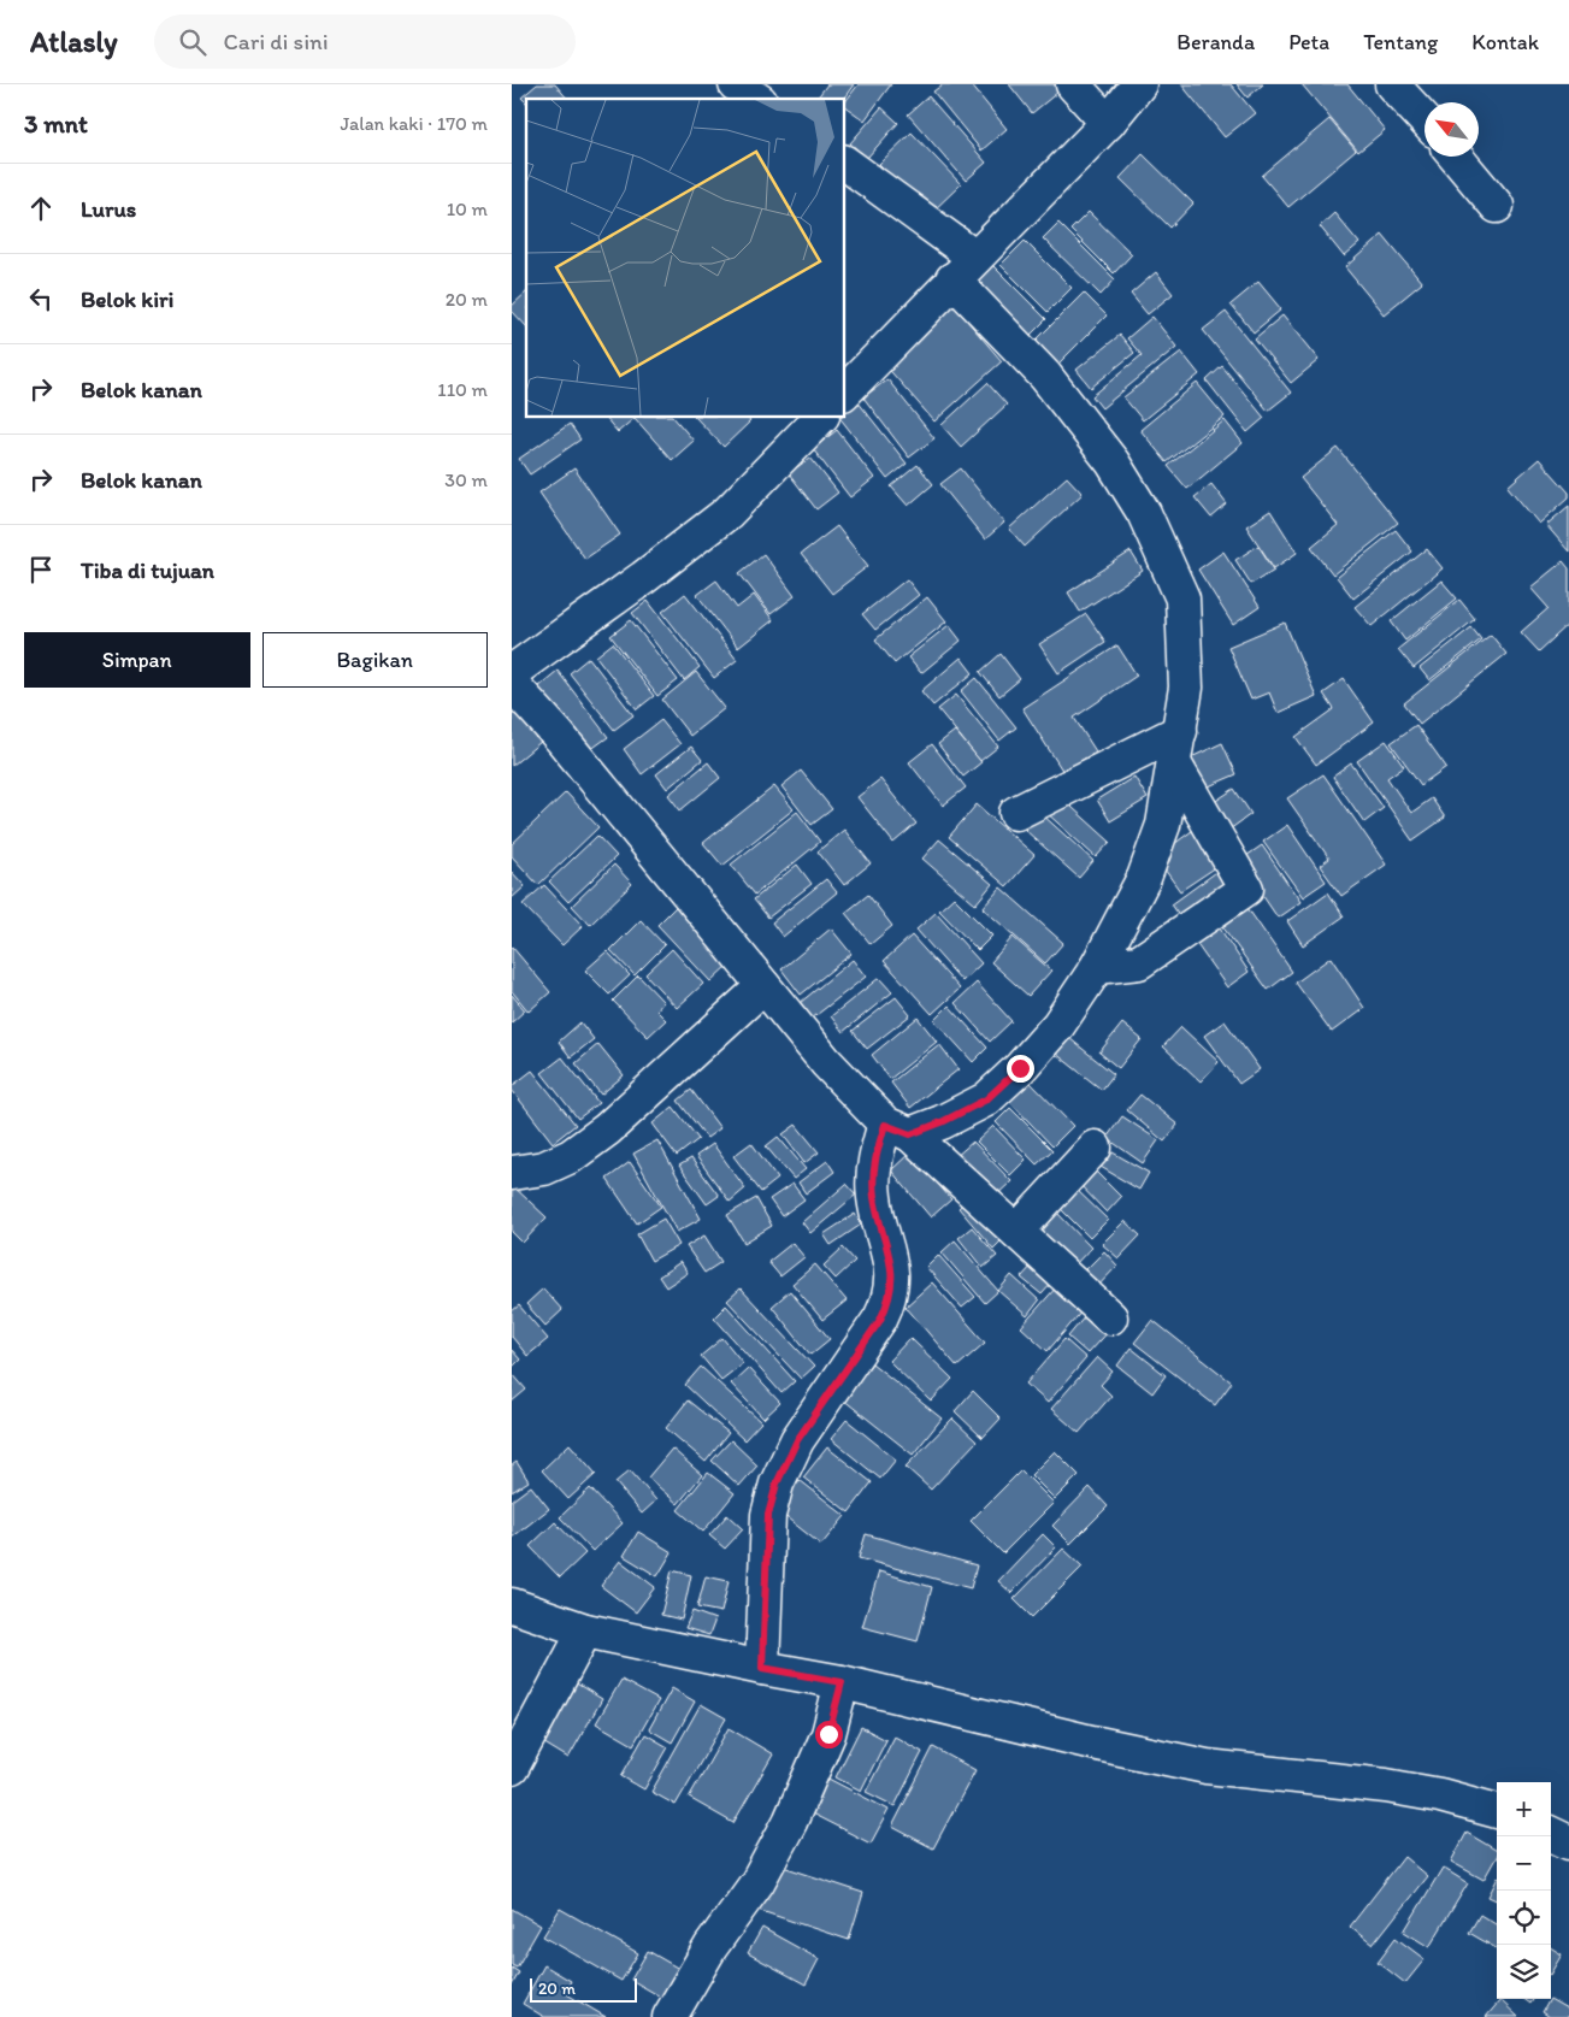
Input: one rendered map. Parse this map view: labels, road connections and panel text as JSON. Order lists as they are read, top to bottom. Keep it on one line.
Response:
{"scale_bar":"20 m","north":"top left","page":{"header":"Atlasly","search":"Cari di sini","nav":["Beranda","Peta","Tentang","Kontak"],"heading":["3 mnt","Jalan kaki · 170 m"],"list":[["Lurus","10 m"],["Belok kiri","20 m"],["Belok kanan","110 m"],["Belok kanan","30 m"],"Tiba di tujuan"],"buttons":["Simpan","Bagikan"],"map_buttons":["+","−"],"scale":"20 m"}}
